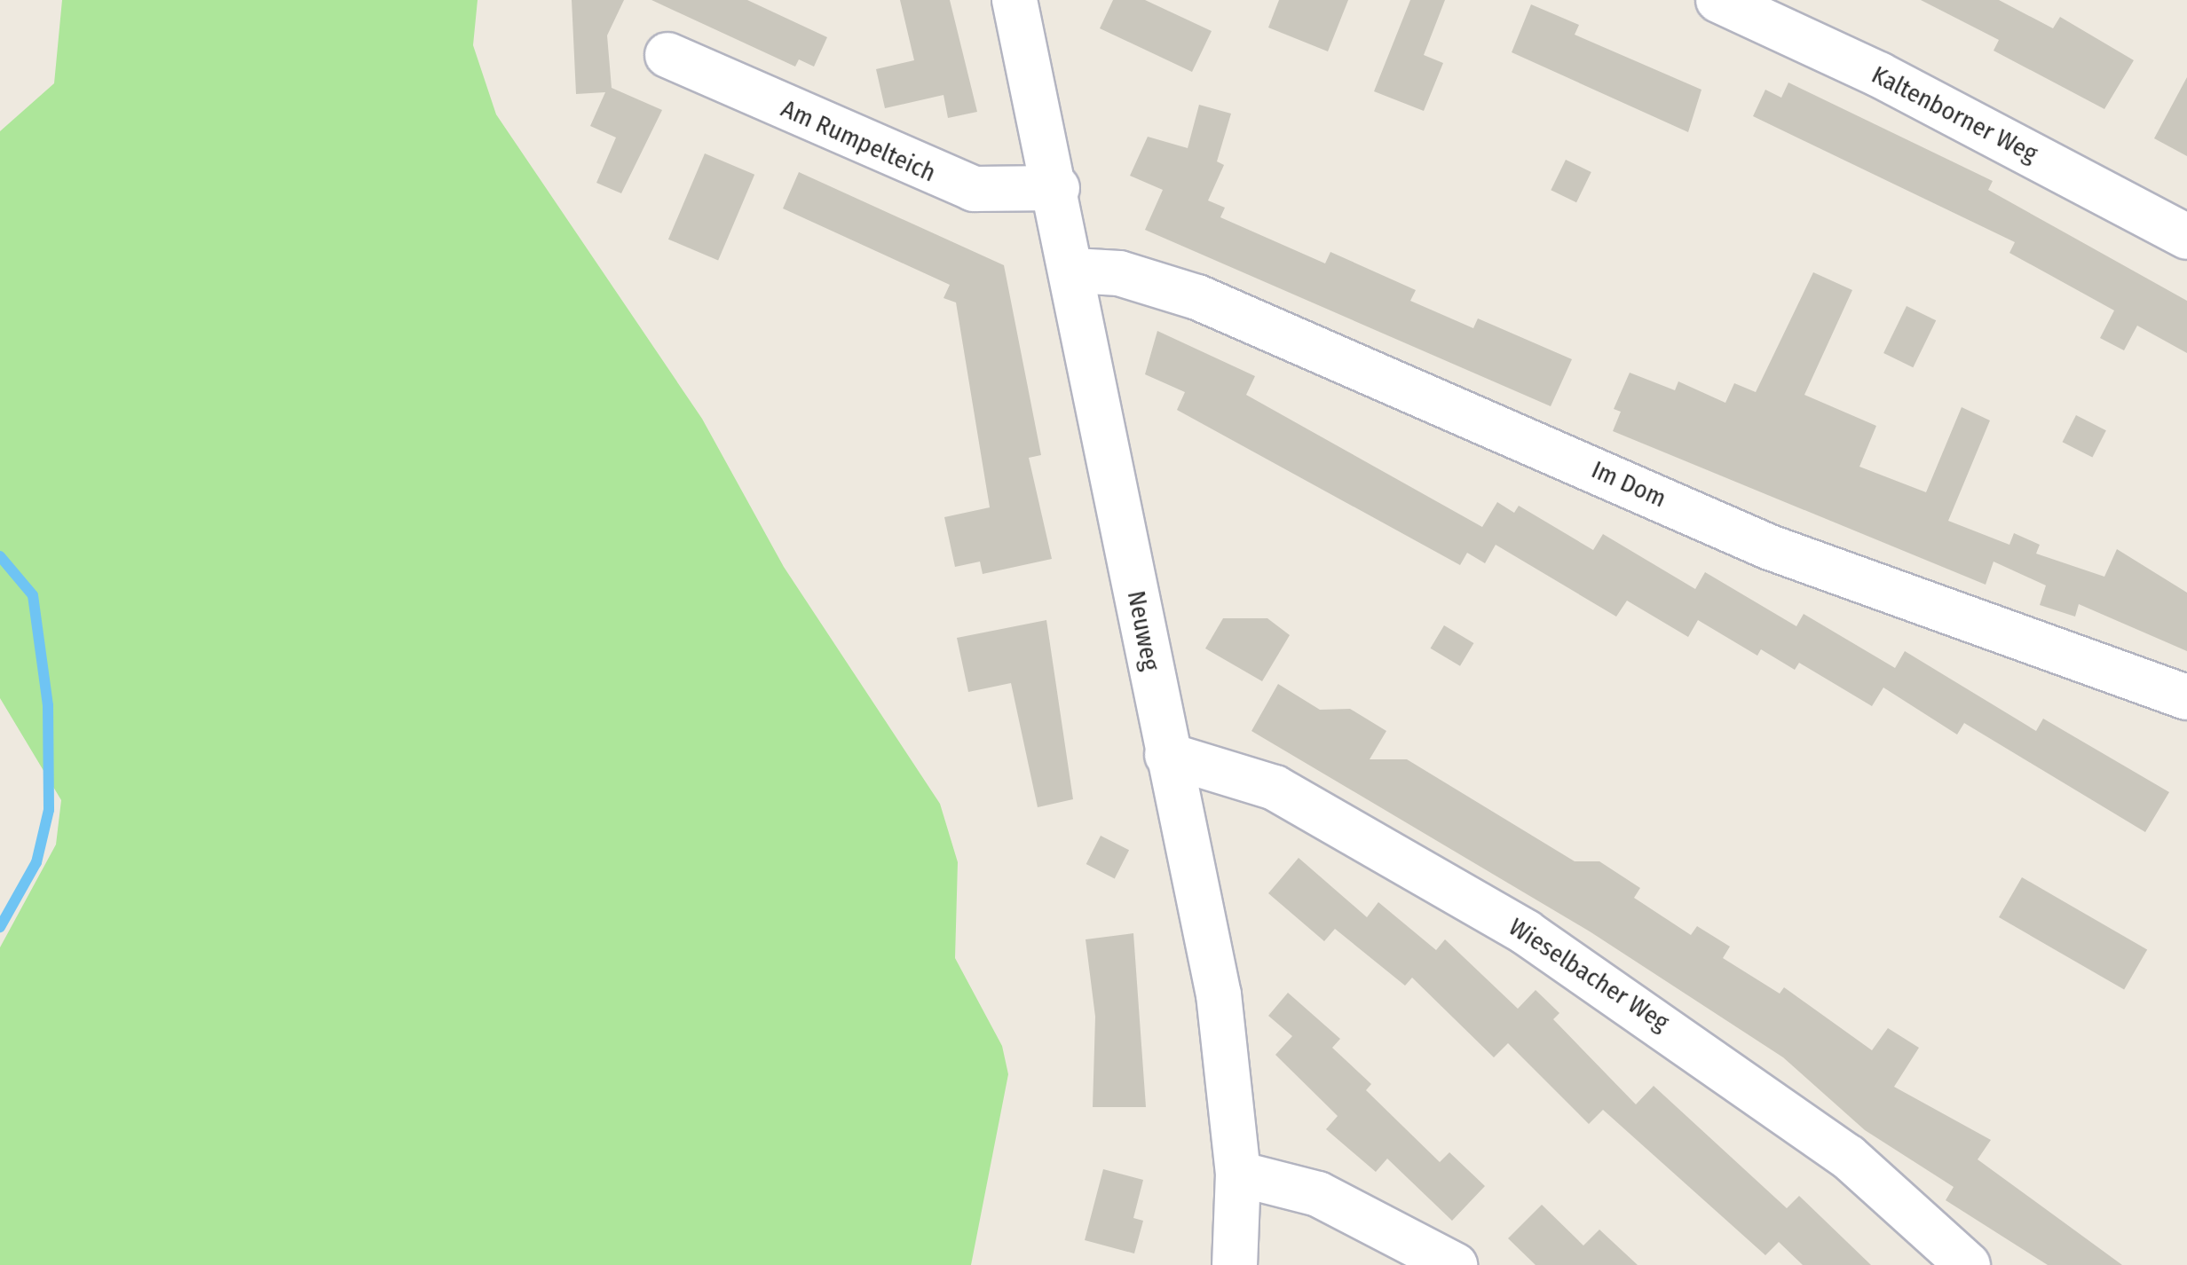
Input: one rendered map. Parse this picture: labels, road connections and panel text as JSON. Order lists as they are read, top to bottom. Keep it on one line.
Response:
{"streets":{"street":["Kaltenborner Weg","Am Rumpelteich","Im Dom","Neuweg","Wieselbacher Weg"]},"crossings":[["Am Rumpelteich","Neuweg"],["Im Dom","Neuweg"],["Neuweg","Wieselbacher Weg"]]}
